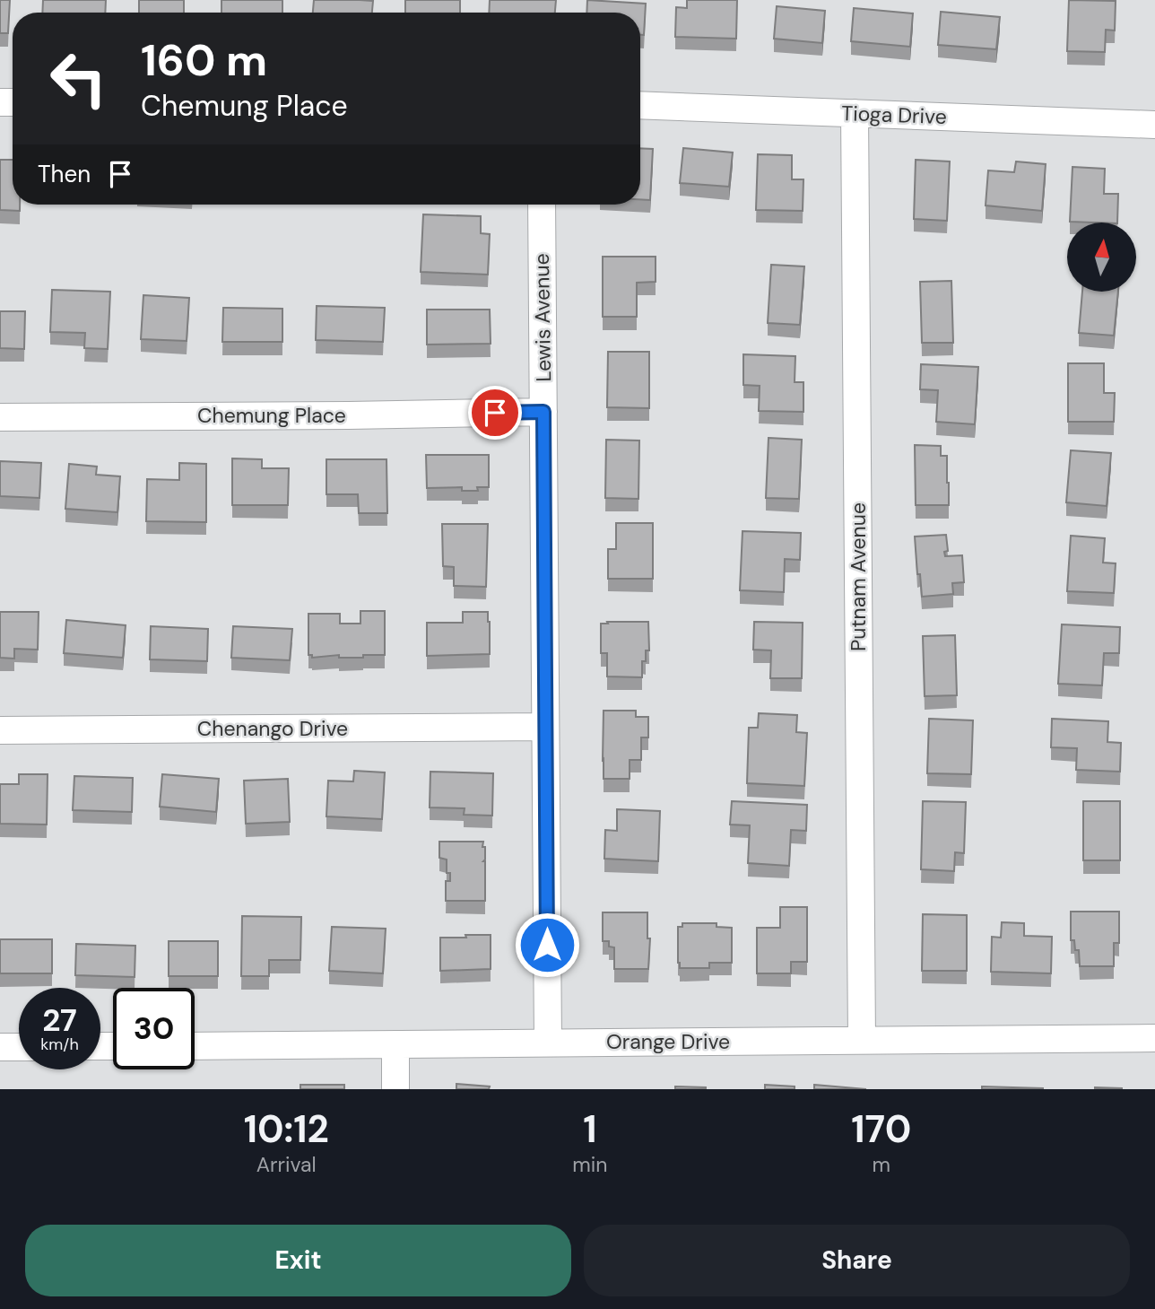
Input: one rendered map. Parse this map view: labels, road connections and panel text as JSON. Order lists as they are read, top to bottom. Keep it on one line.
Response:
{"streets":{"street":["Tioga Drive","Lewis Avenue","Chemung Place","Putnam Avenue","Chenango Drive","Orange Drive"]},"crossings":[["Tioga Drive","Putnam Avenue"],["Lewis Avenue","Chemung Place"],["Lewis Avenue","Chenango Drive"],["Lewis Avenue","Orange Drive"],["Putnam Avenue","Orange Drive"]],"north":"top","page":{"turn":["160 m","Chemung Place"],"then":"Then","speed":"27 km/h","limit":"30","eta":["10:12","Arrival","1","min","170","m"],"buttons":["Exit","Share"]}}
